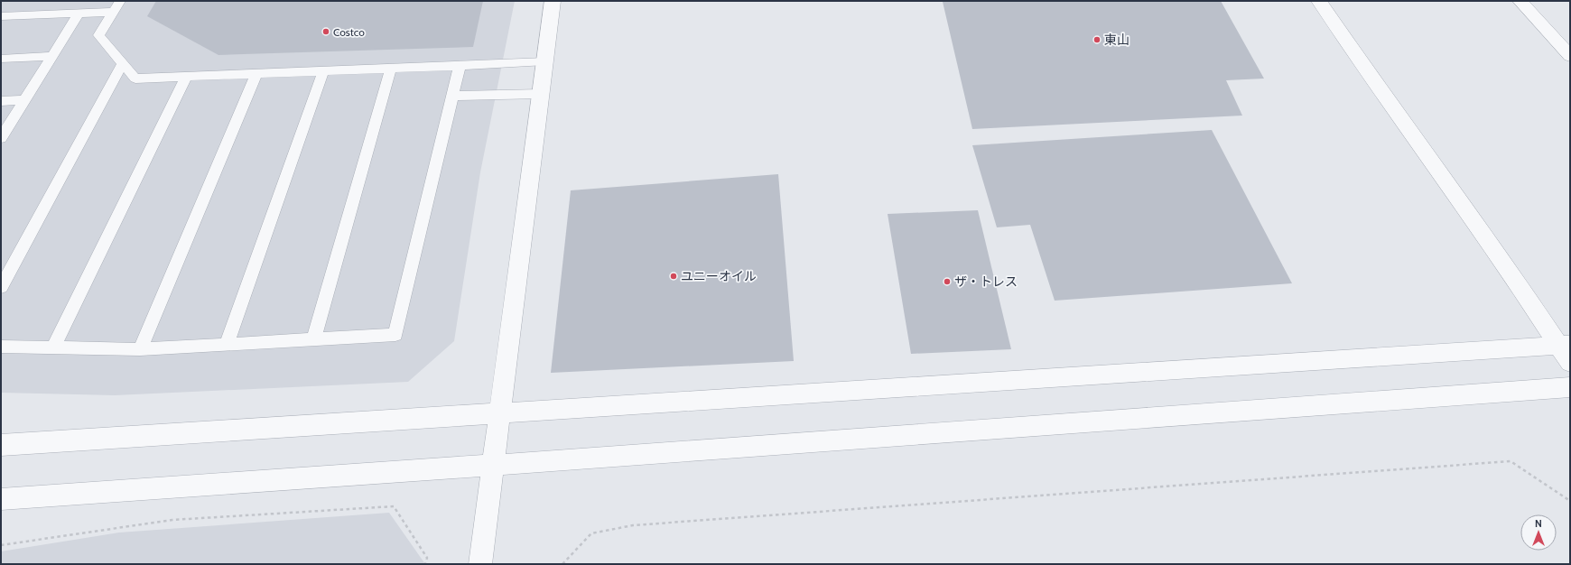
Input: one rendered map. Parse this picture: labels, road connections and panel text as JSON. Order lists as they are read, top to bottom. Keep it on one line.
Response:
{"places":["Costco","東山","ユニーオイル","ザ・トレス"],"north":"top"}
